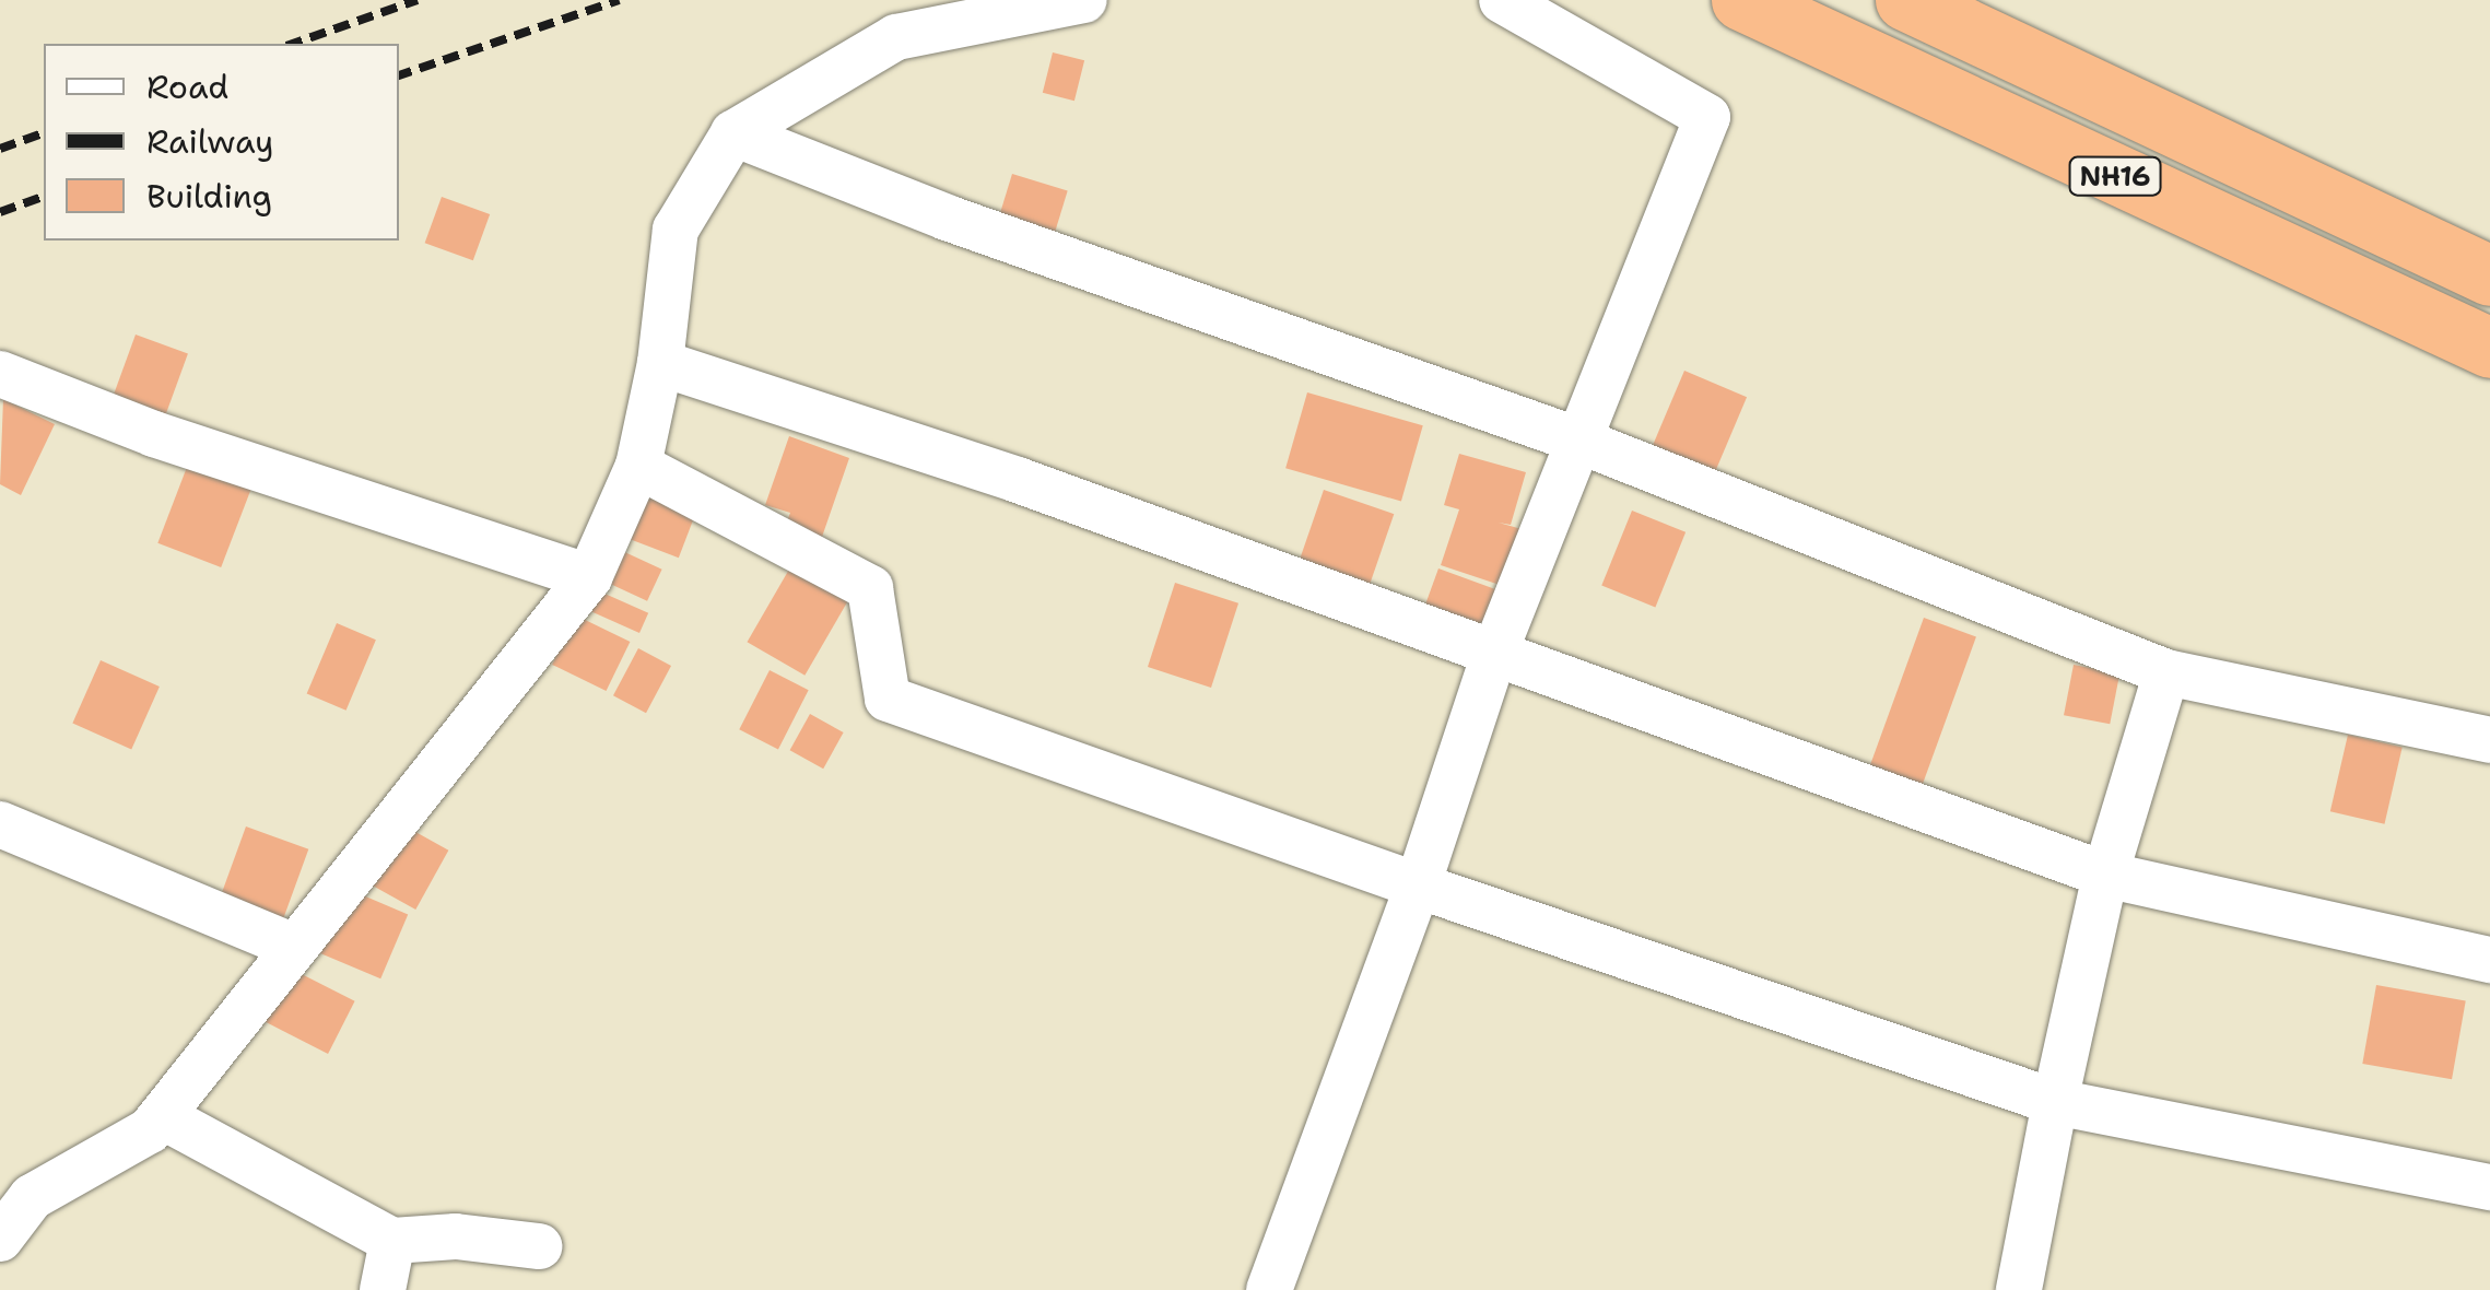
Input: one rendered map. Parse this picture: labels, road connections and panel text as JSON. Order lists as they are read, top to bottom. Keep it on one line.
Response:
{"streets":{"highway":["NH16"]},"legend":["Road","Railway","Building"]}
